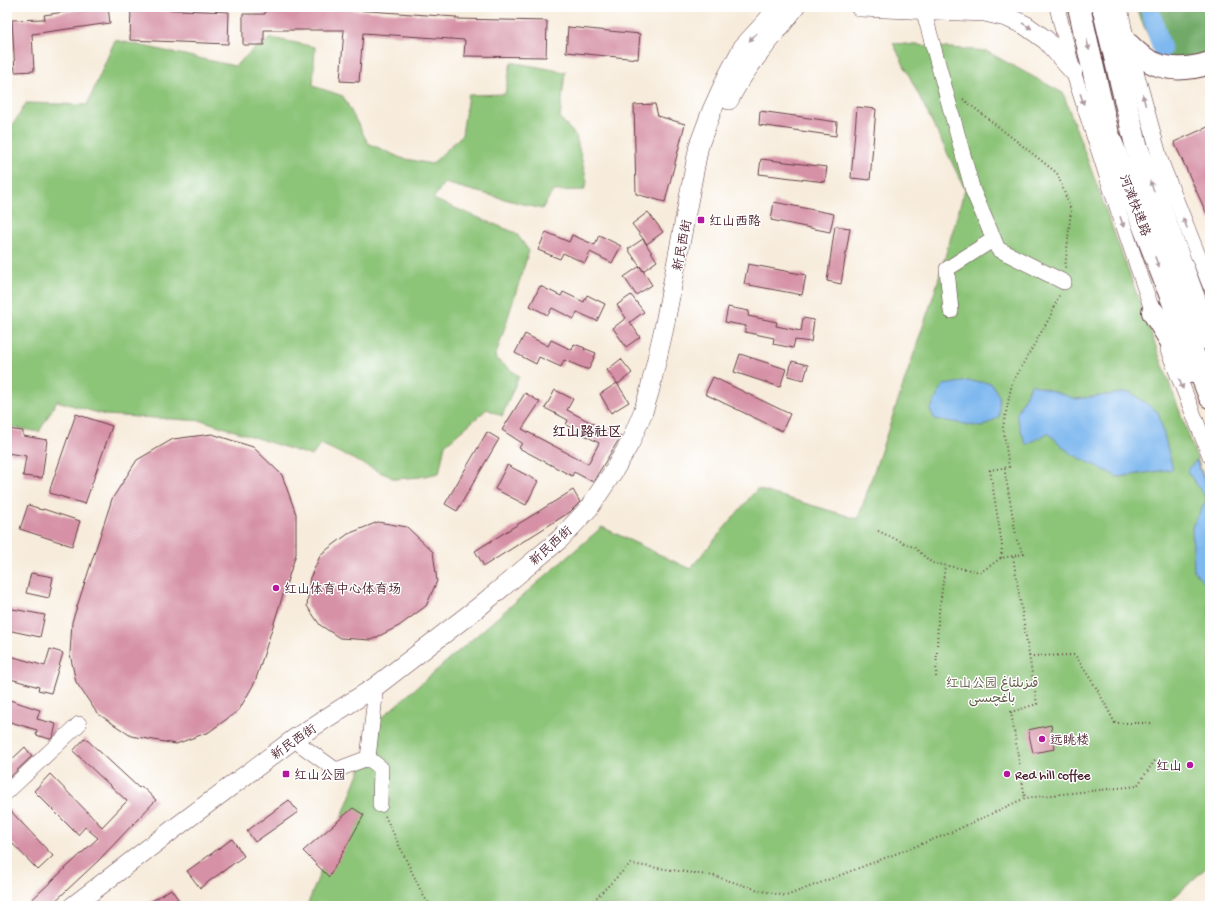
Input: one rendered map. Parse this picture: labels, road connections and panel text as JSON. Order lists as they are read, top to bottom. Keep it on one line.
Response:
{"streets":{"highway":["河滩快速路"],"main road":["新民西街"]},"districts":["红山路社区"],"parks":["红山公园 قىزىلتاغ باغچىسى"],"places":{"transit":["红山西路","红山公园"],"other":["红山体育中心体育场","远眺楼","红山","Red hill coffee"]}}
